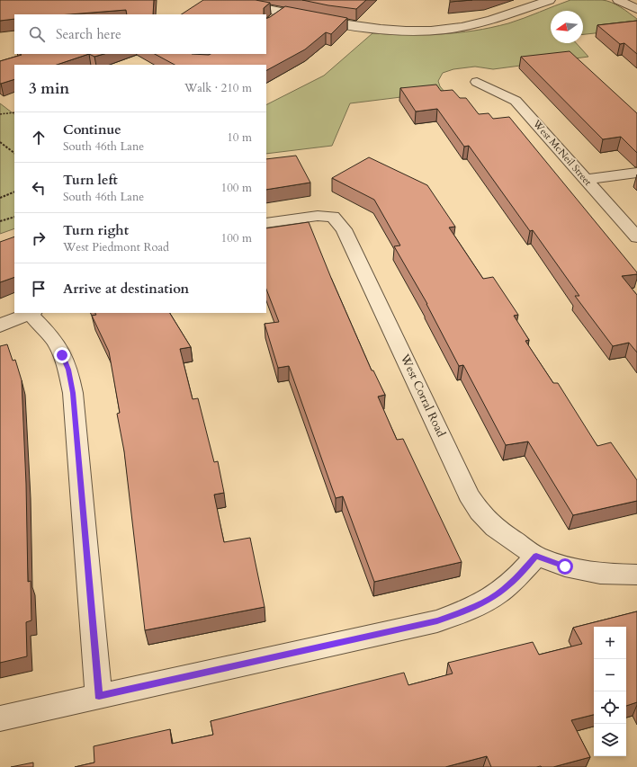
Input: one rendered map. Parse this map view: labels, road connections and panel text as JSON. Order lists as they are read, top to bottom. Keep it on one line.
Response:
{"streets":{"street":["West McNeil Street","West Corral Road"]},"north":"left","page":{"search":"Search here","heading":["3 min","Walk · 210 m"],"list":[["Continue","South 46th Lane","10 m"],["Turn left","South 46th Lane","100 m"],["Turn right","West Piedmont Road","100 m"],"Arrive at destination"],"map_buttons":["+","−"]}}
